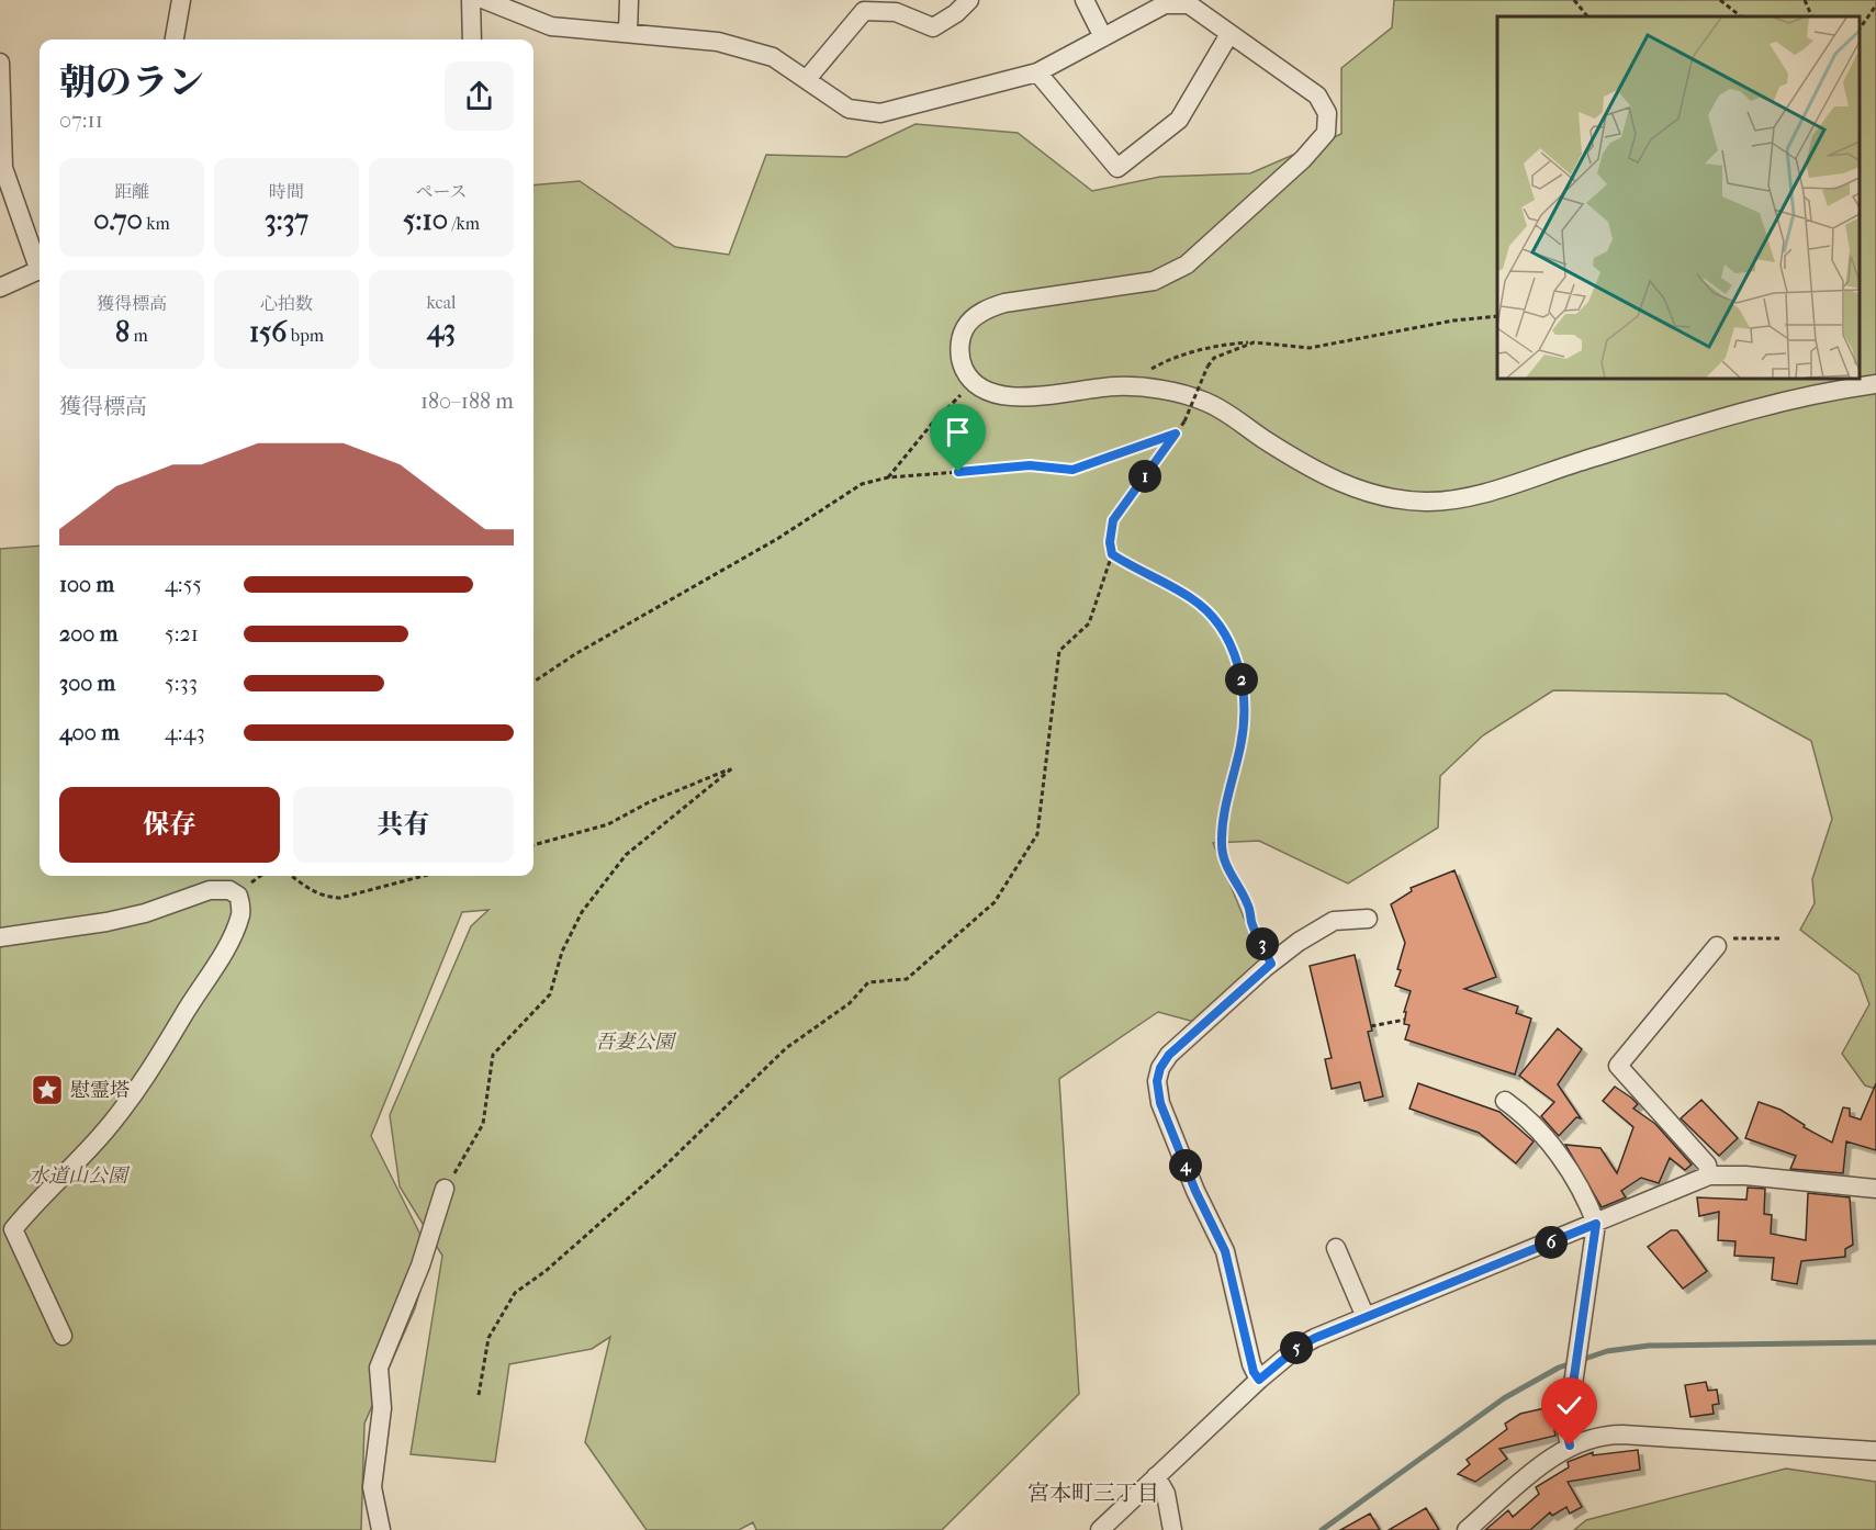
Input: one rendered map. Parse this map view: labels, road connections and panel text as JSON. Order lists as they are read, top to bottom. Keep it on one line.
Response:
{"districts":["宮本町三丁目"],"parks":["吾妻公園","水道山公園"],"places":{"place":["慰霊塔"]},"page":{"heading":["朝のラン","07:11"],"stats":[["距離","0.70 km"],["時間","3:37"],["ペース","5:10 /km"],["獲得標高","8 m"],["心拍数","156 bpm"],["kcal","43"]],"chart":["獲得標高","180–188 m"],"pins":["1","2","3","4","6","5"],"list":[{"name":"100 m","note":"4:55"},{"name":"200 m","note":"5:21"},{"name":"300 m","note":"5:33"},{"name":"400 m","note":"4:43"}],"buttons":["保存","共有"]}}
